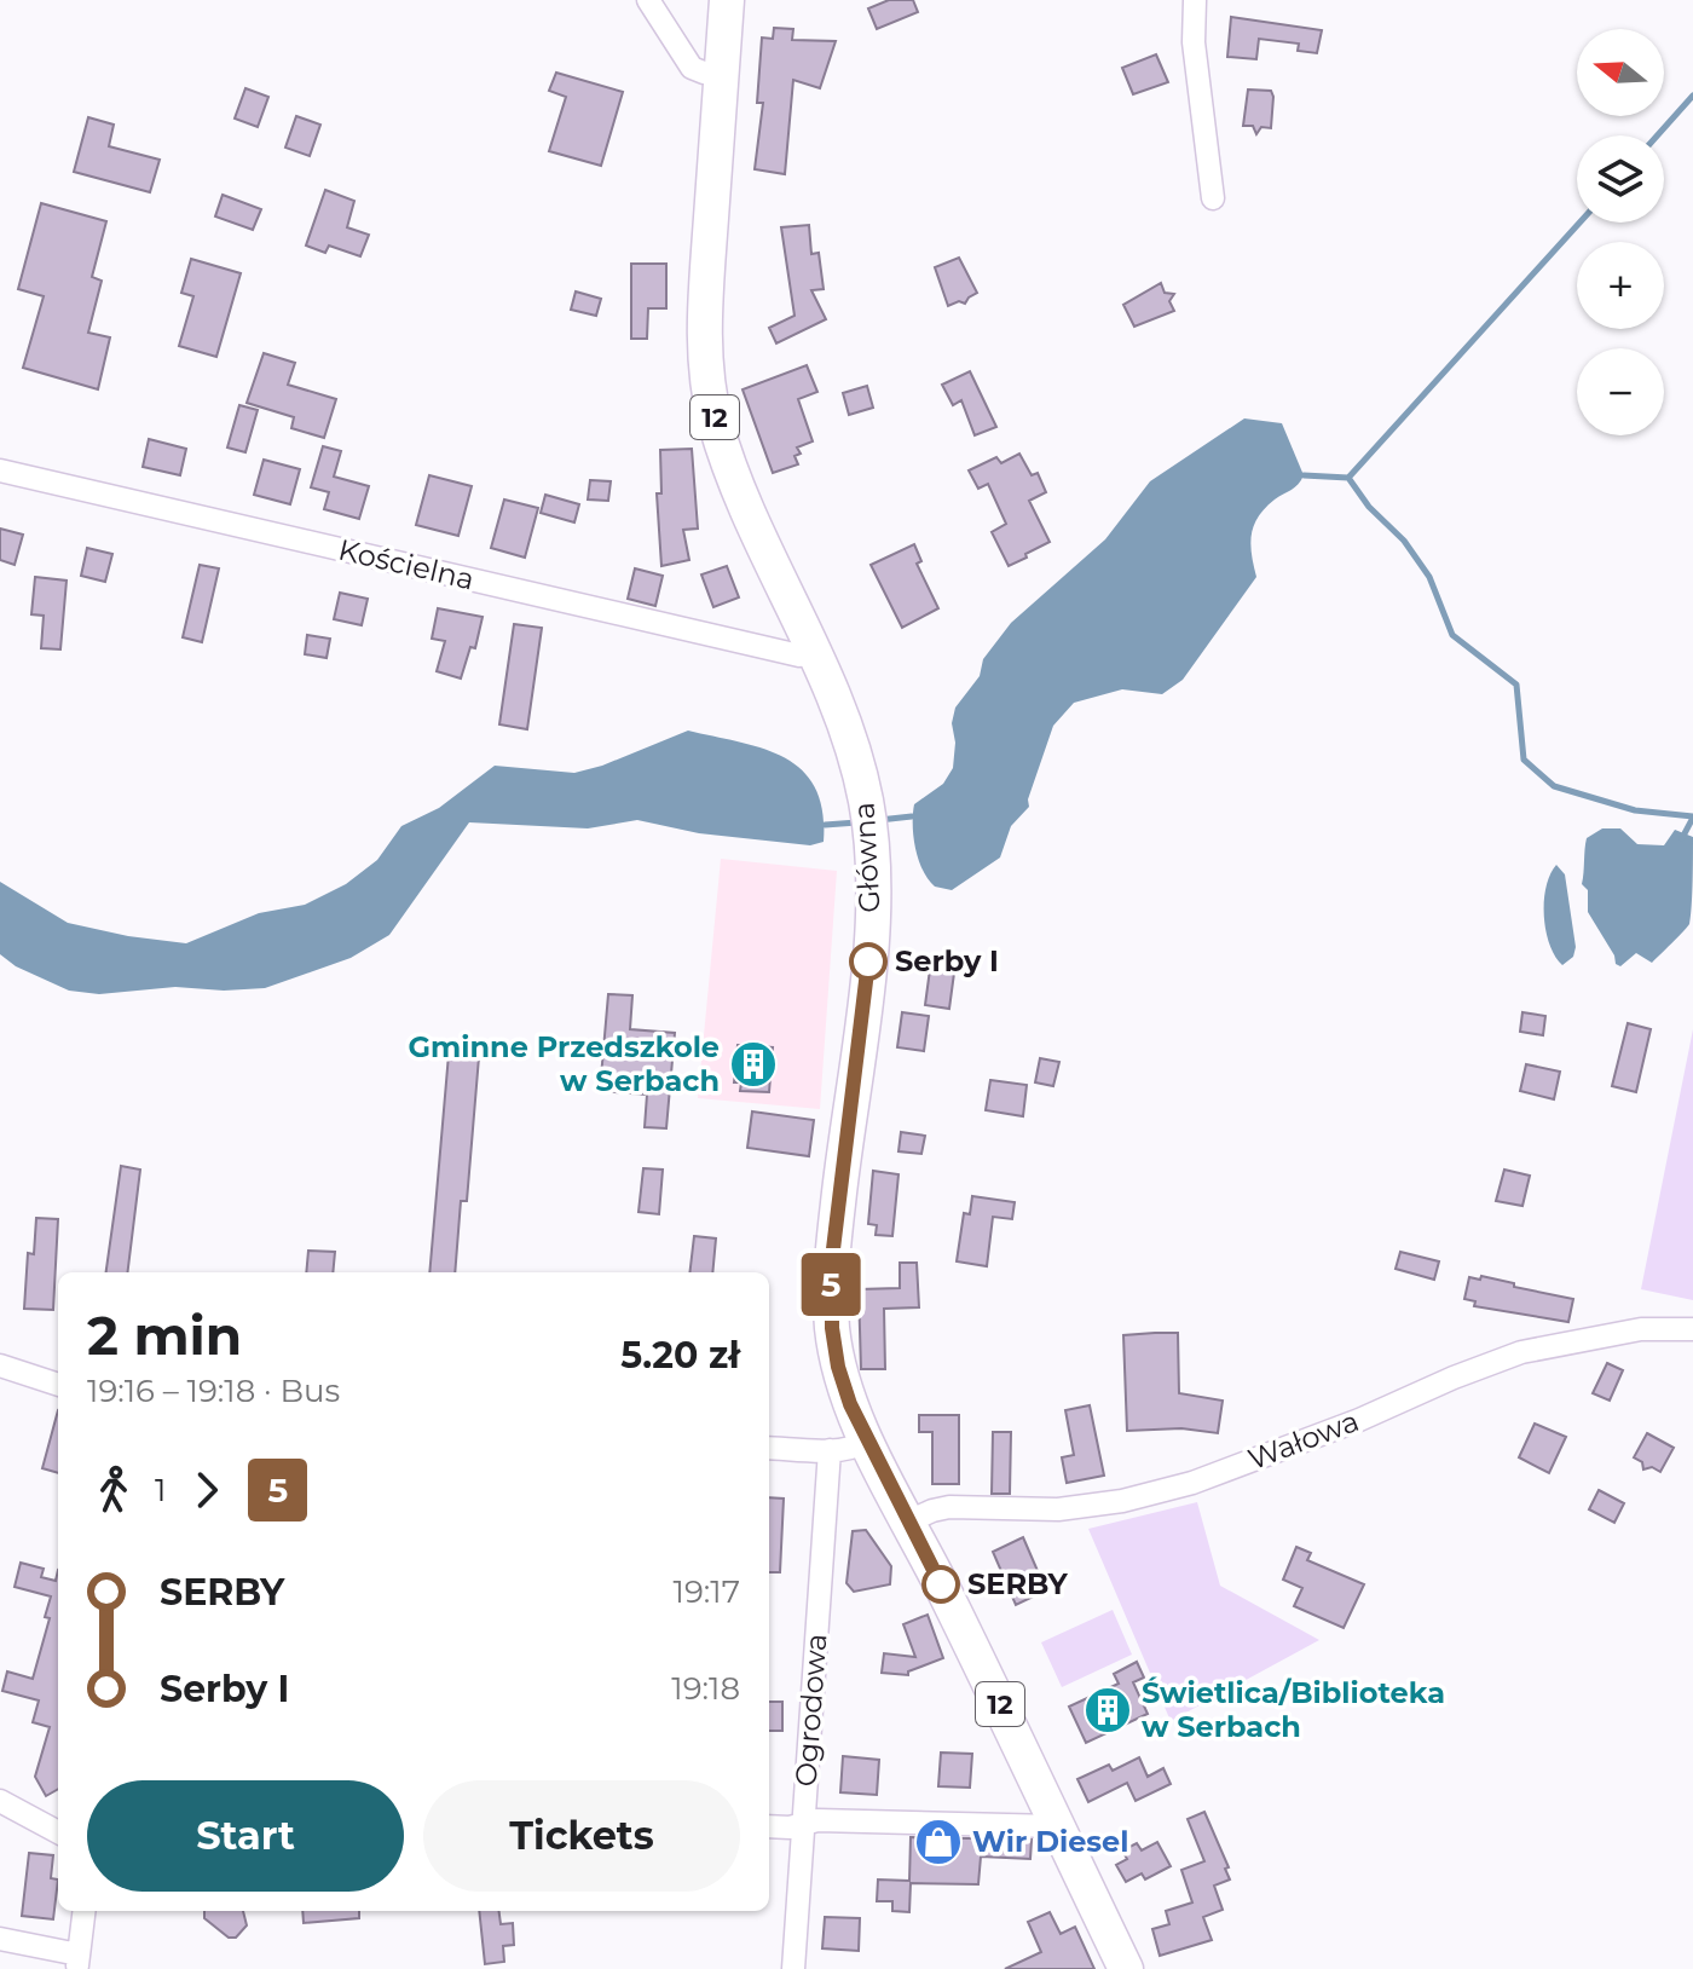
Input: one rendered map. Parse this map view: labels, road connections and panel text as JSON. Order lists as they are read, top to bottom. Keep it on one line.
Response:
{"streets":{"main road":["12","Główna"],"street":["Kościelna","Wałowa","Ogrodowa"]},"crossings":[["Kościelna","Główna"],["Główna","Wałowa"]],"places":{"other":["Serby I","SERBY"],"building":["Gminne Przedszkole w Serbach","Świetlica/Biblioteka w Serbach"],"shop":["Wir Diesel"]},"lines":["bus line 5"],"north":"left","page":{"on_map":"5","map_buttons":["+","−"],"heading":["2 min","19:16 – 19:18 · Bus","5.20 zł"],"legs":["1","5"],"list":[{"name":"SERBY","value":"19:17"},{"name":"Serby I","value":"19:18"}],"buttons":["Start","Tickets"]}}
